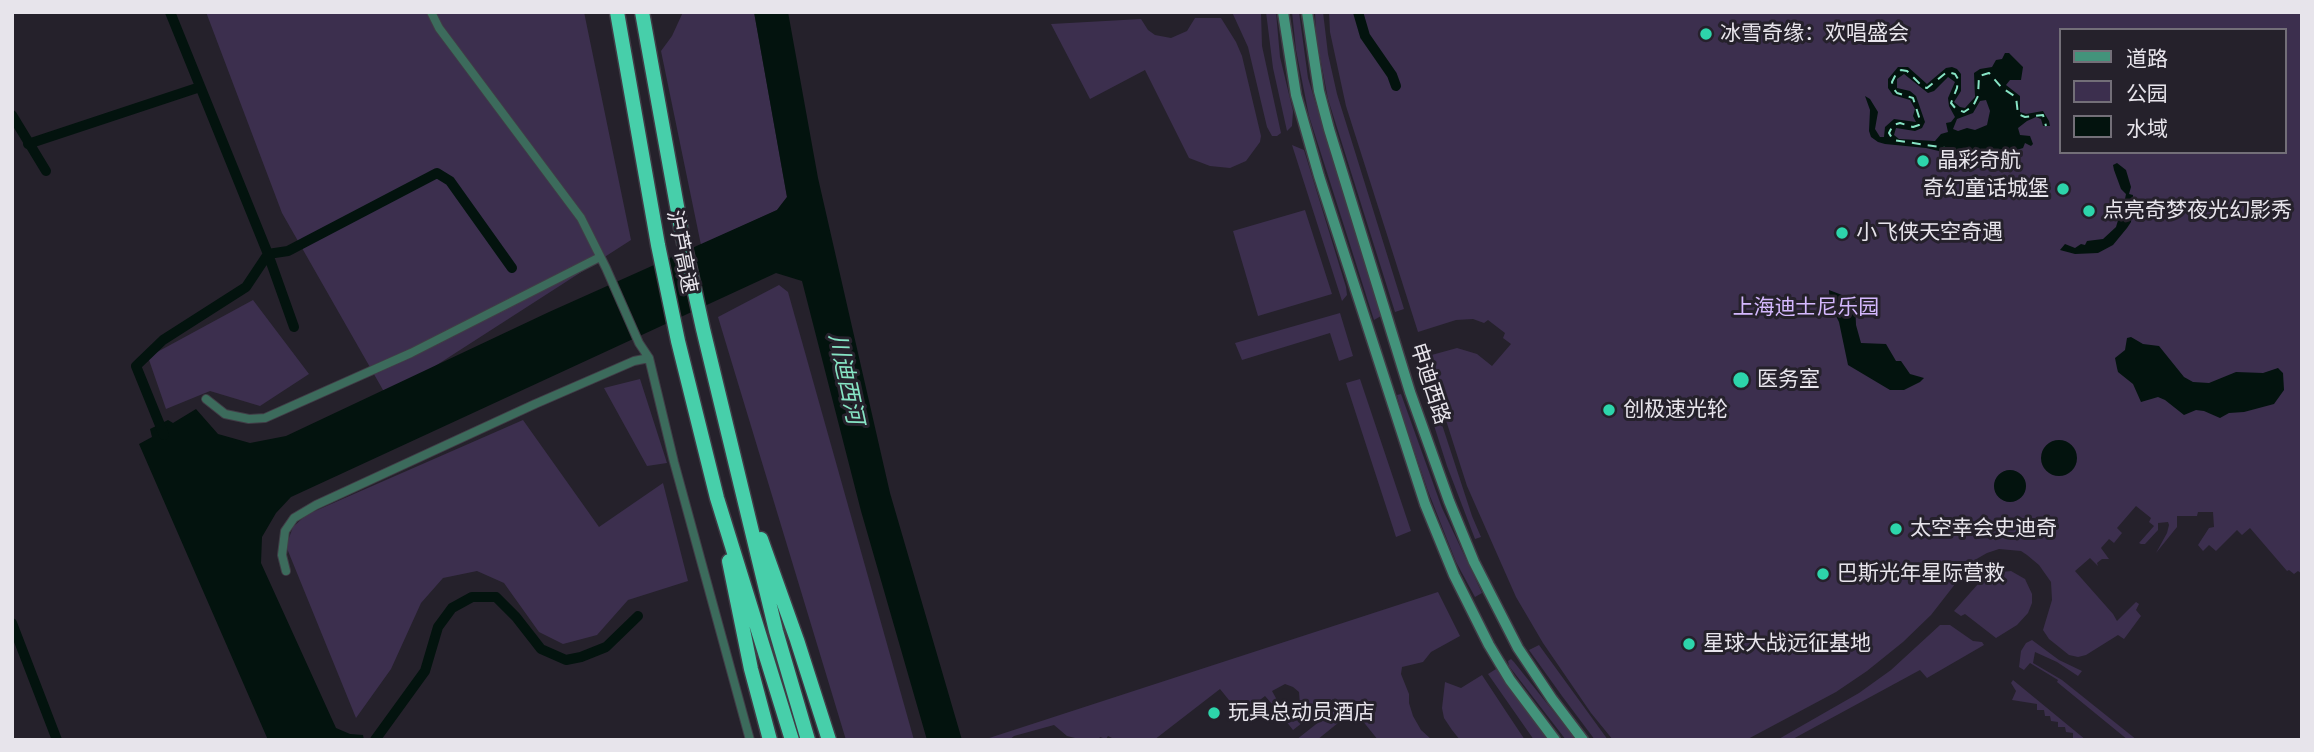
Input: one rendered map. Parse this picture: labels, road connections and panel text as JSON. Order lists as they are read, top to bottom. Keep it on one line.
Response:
{"streets":{"highway":["沪芦高速"],"street":["申迪西路"]},"water":["川迪西河"],"parks":["上海迪士尼乐园"],"places":["冰雪奇缘：欢唱盛会","晶彩奇航","奇幻童话城堡","点亮奇梦夜光幻影秀","小飞侠天空奇遇","医务室","创极速光轮","太空幸会史迪奇","巴斯光年星际营救","星球大战远征基地","玩具总动员酒店"],"legend":["道路","公园","水域"]}
